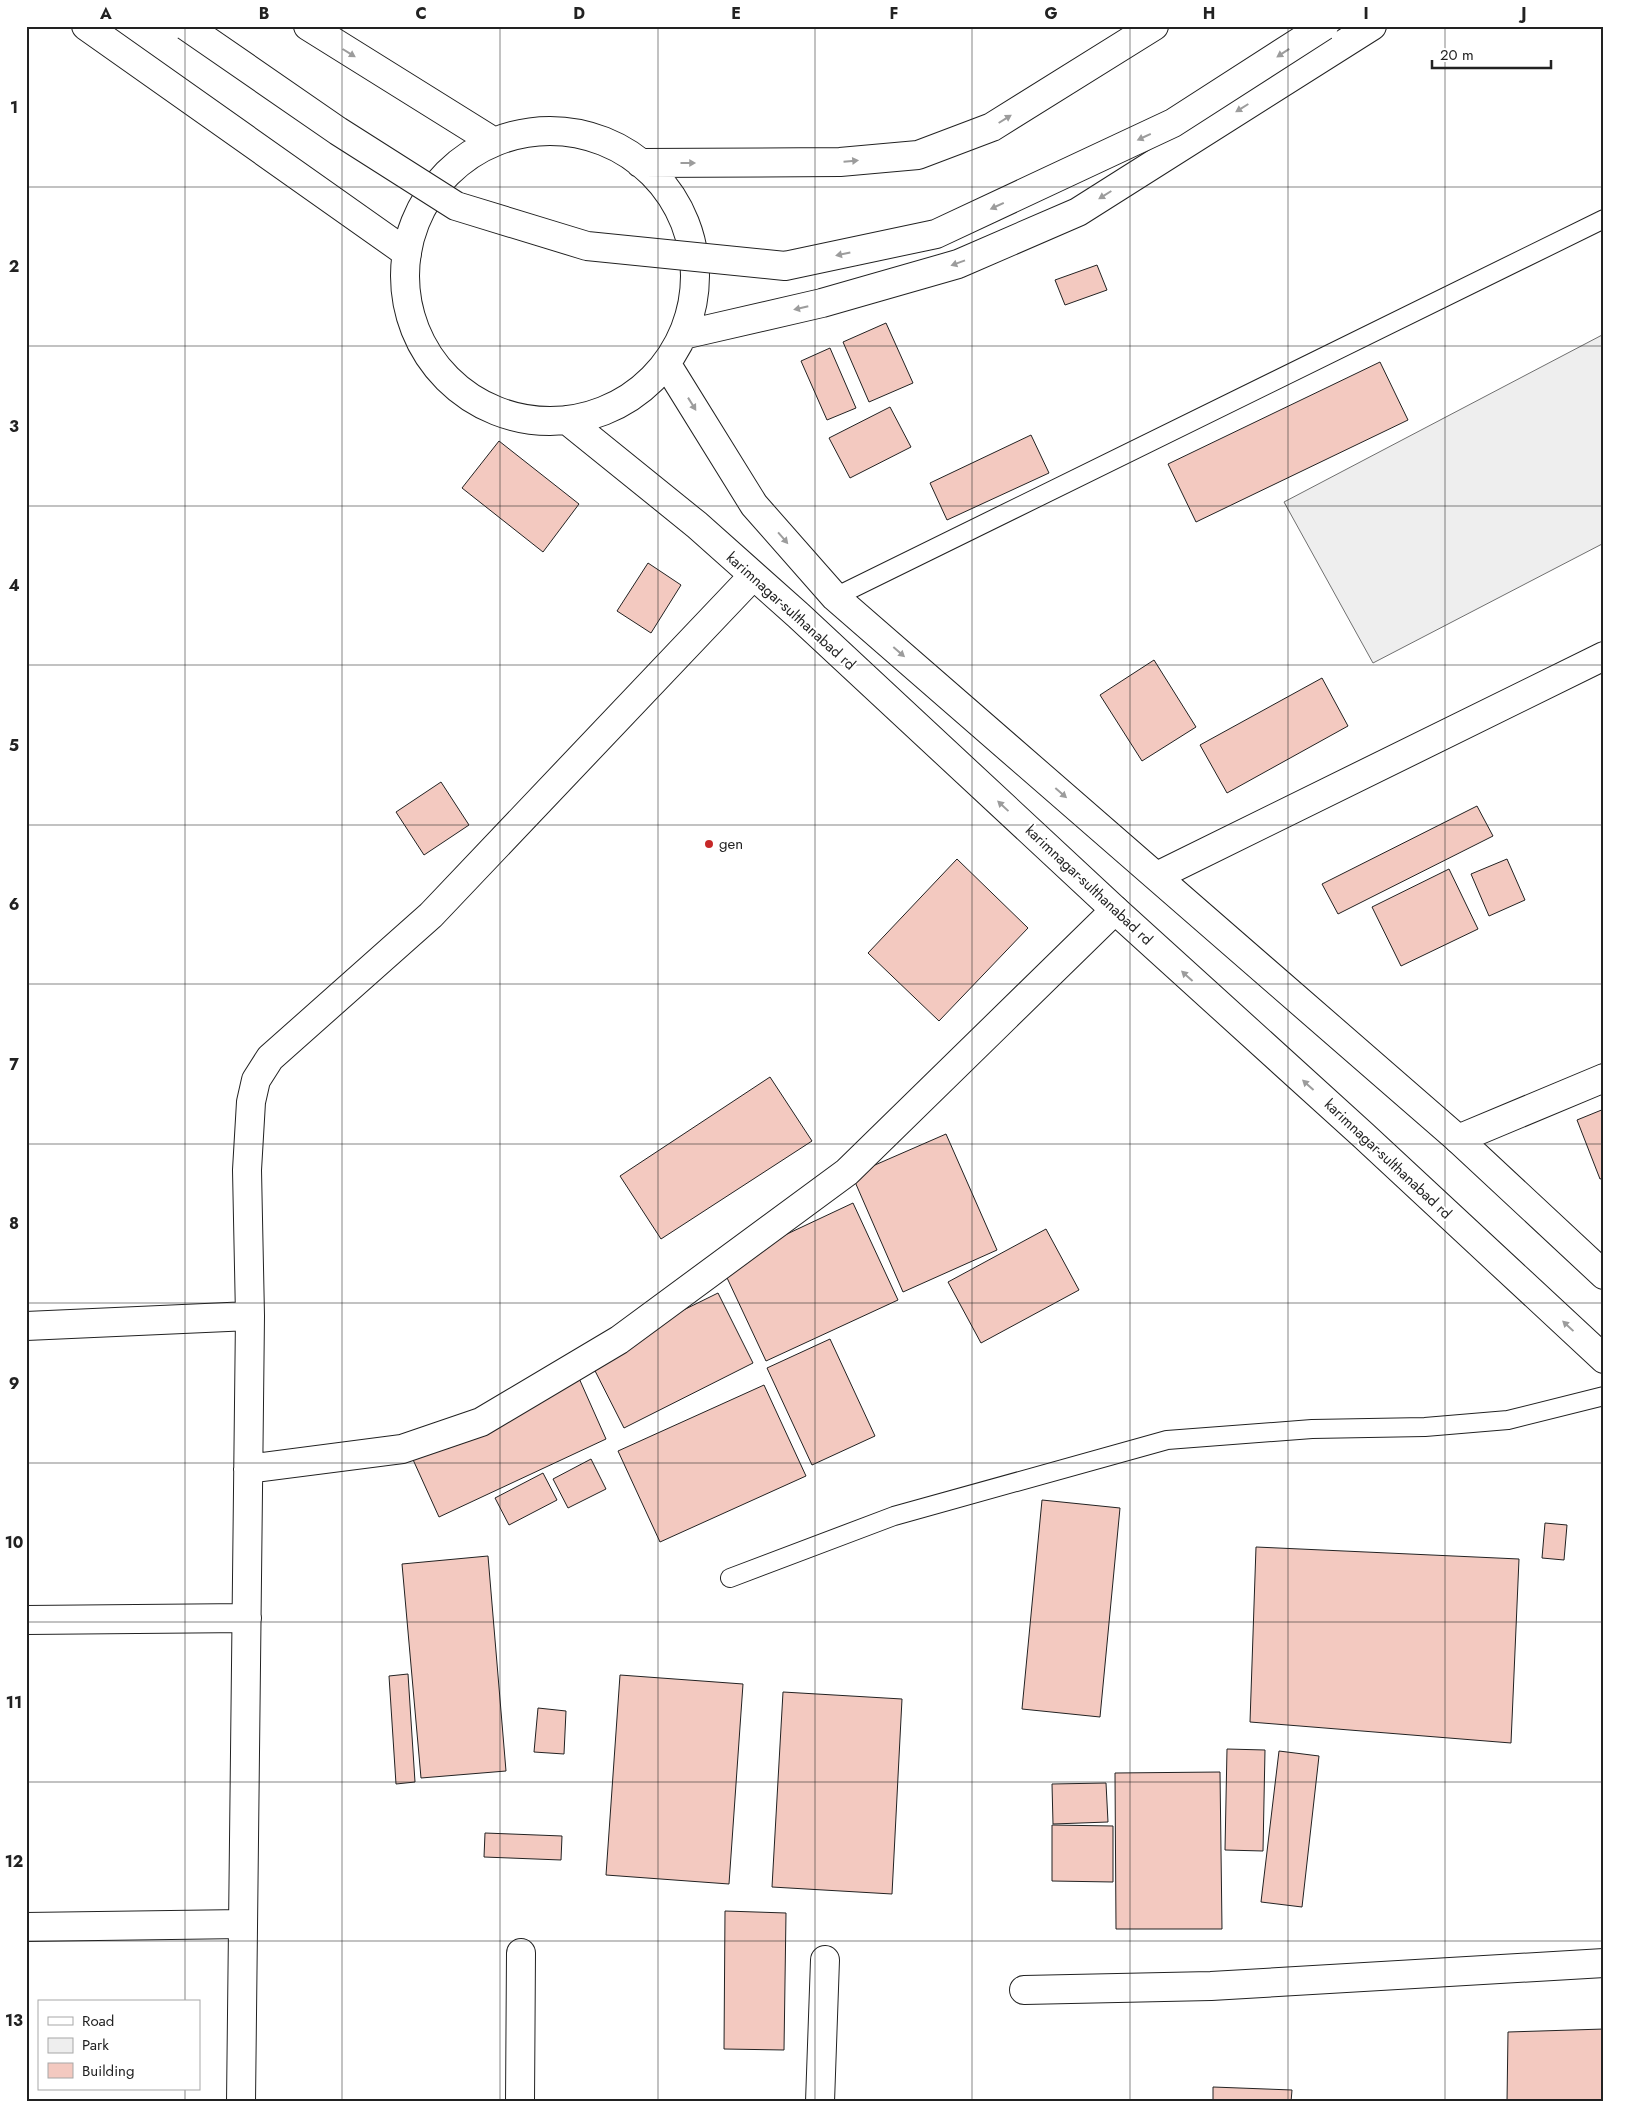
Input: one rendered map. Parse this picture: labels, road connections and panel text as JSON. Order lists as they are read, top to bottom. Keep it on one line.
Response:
{"streets":{"main road":["karimnagar-sulthanabad rd"]},"places":["gen"],"legend":["Road","Park","Building"],"scale_bar":"20 m","grid":{"columns":["A","B","C","D","E","F","G","H","I","J"],"rows":["1","2","3","4","5","6","7","8","9","10","11","12","13"]}}
